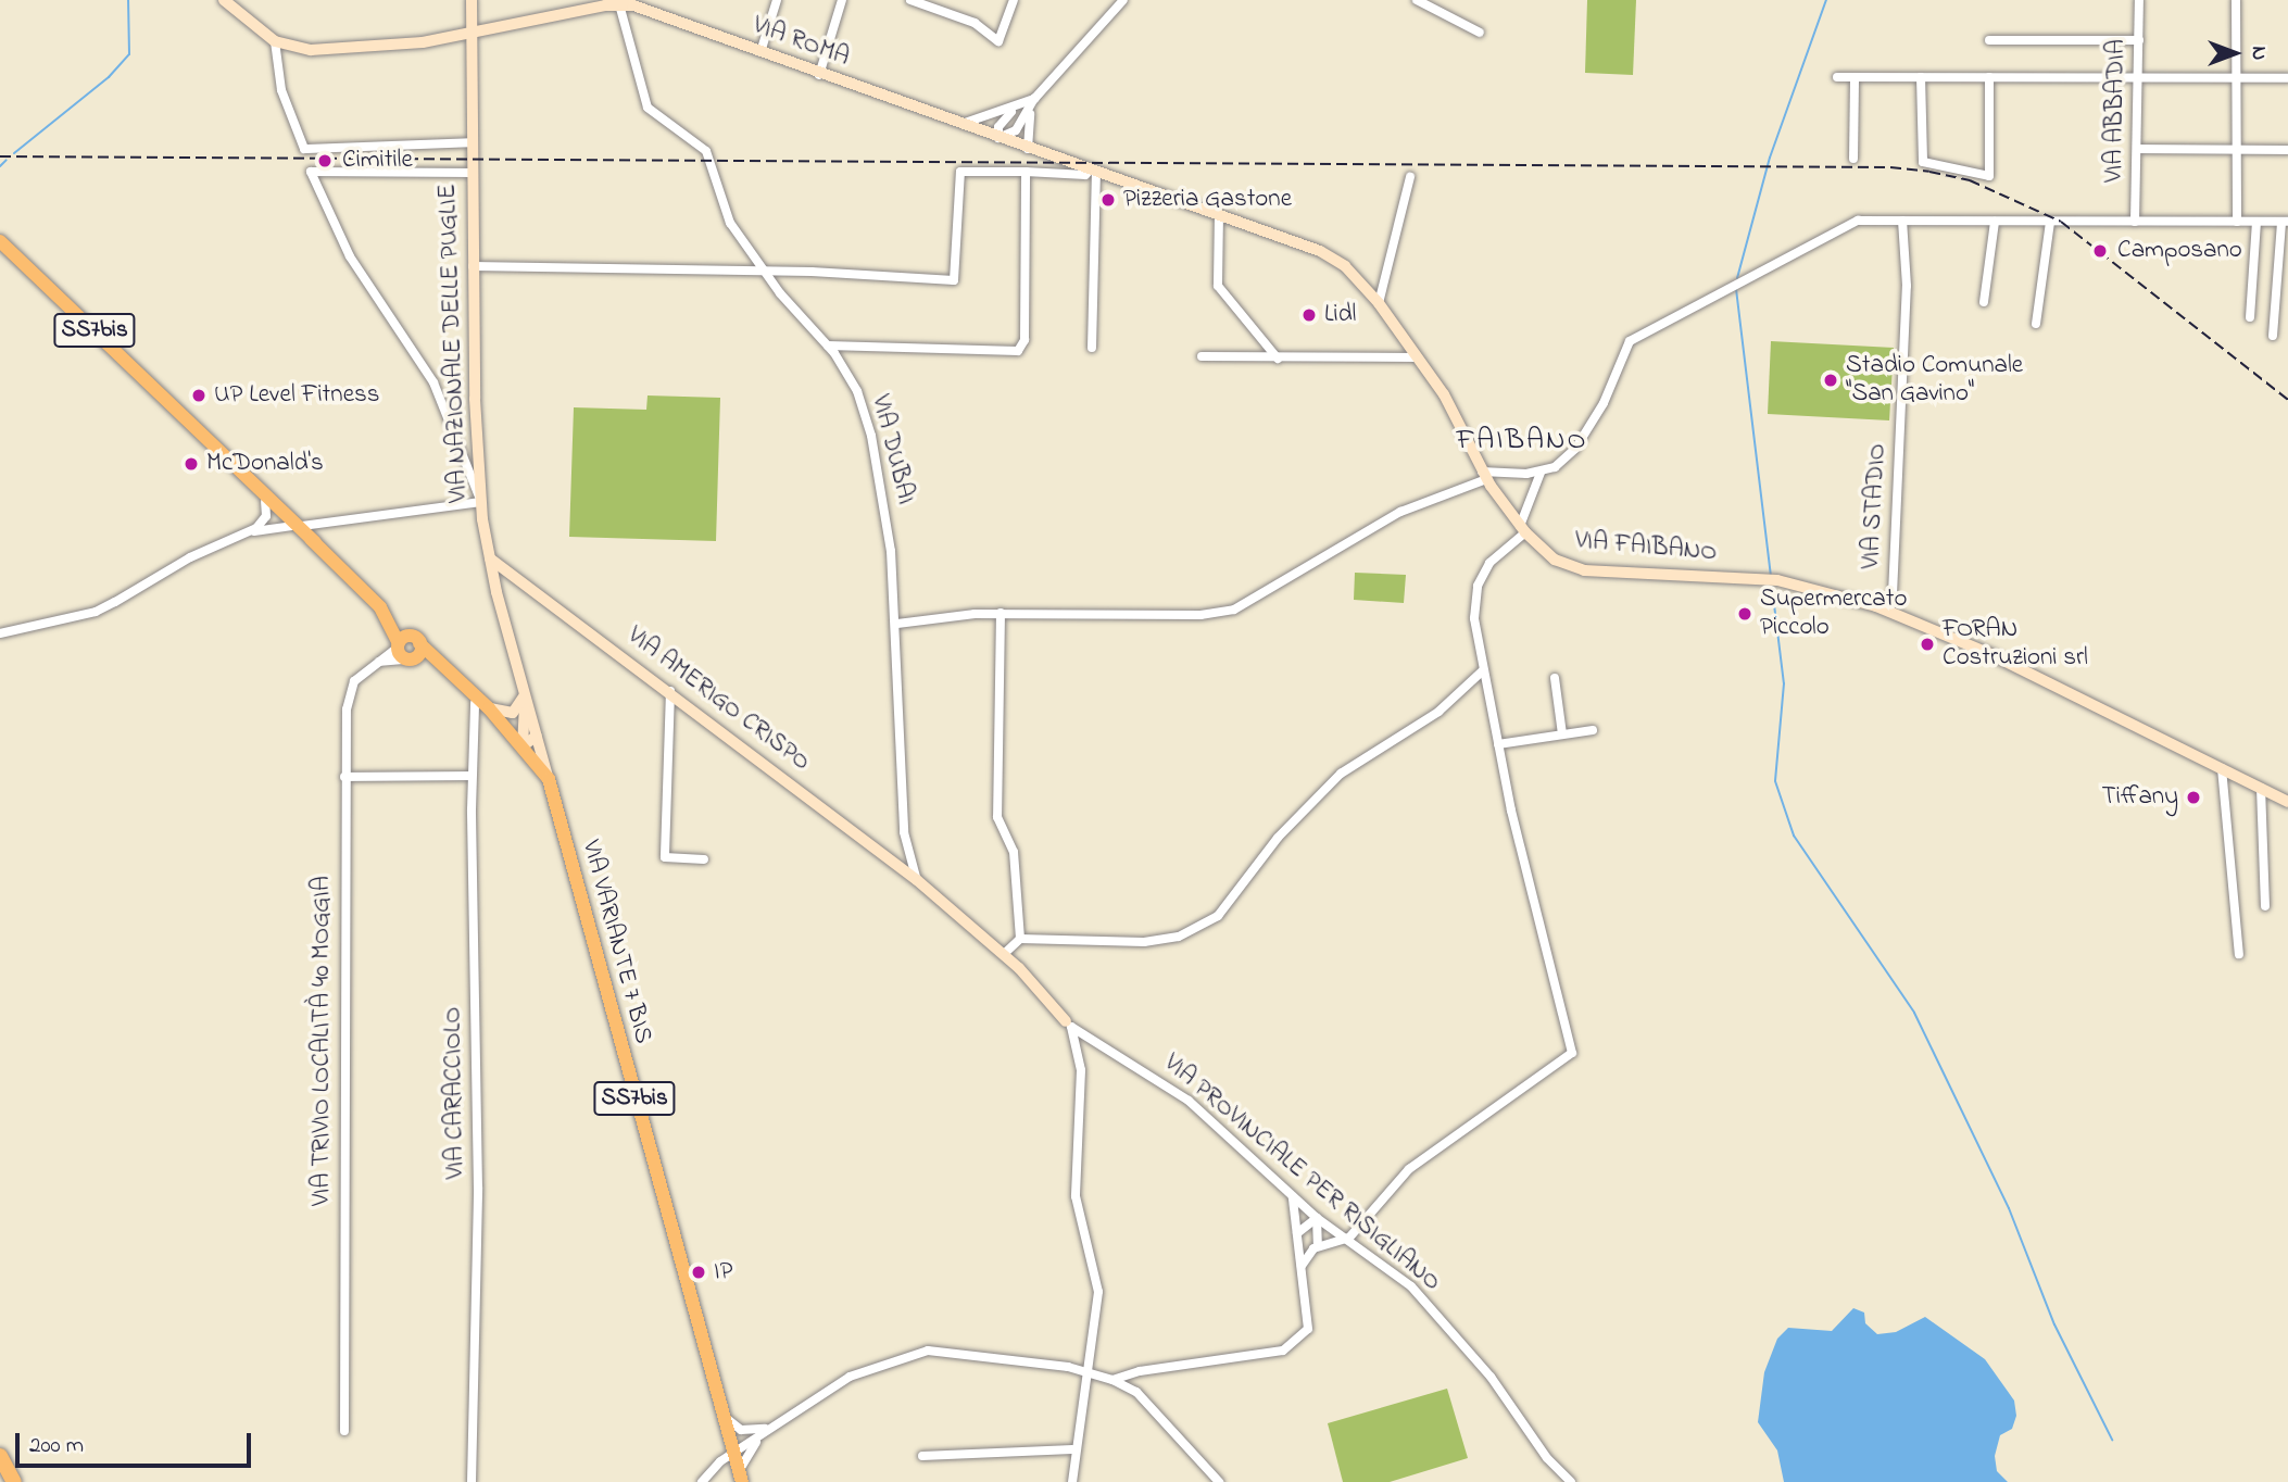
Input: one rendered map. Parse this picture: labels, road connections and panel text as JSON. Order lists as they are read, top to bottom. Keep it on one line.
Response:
{"streets":{"main road":["SS7bis","VIA VARIANTE 7 BIS"],"street":["VIA ROMA","VIA ABBADIA","VIA NAZIONALE DELLE PUGLIE","VIA DUBAI","VIA STADIO","VIA FAIBANO","VIA AMERIGO CRISPO","VIA TRIVIO LOCALITÀ 40 MOGGIA","VIA CARACCIOLO","VIA PROVINCIALE PER RISIGLIANO"]},"crossings":[["VIA ROMA","VIA NAZIONALE DELLE PUGLIE"],["VIA ROMA","VIA DUBAI"],["VIA ROMA","VIA FAIBANO"],["VIA NAZIONALE DELLE PUGLIE","VIA AMERIGO CRISPO"],["VIA NAZIONALE DELLE PUGLIE","VIA VARIANTE 7 BIS"],["VIA DUBAI","VIA AMERIGO CRISPO"],["VIA STADIO","VIA FAIBANO"],["VIA AMERIGO CRISPO","VIA PROVINCIALE PER RISIGLIANO"],["VIA VARIANTE 7 BIS","VIA TRIVIO LOCALITÀ 40 MOGGIA"]],"districts":["FAIBANO"],"places":["Cimitile","Pizzeria Gastone","Camposano","Lidl","Stadio Comunale \"San Gavino\"","UP Level Fitness","McDonald's","Supermercato Piccolo","FORAN Costruzioni srl","Tiffany","IP"],"scale_bar":"200 m","north":"right"}
